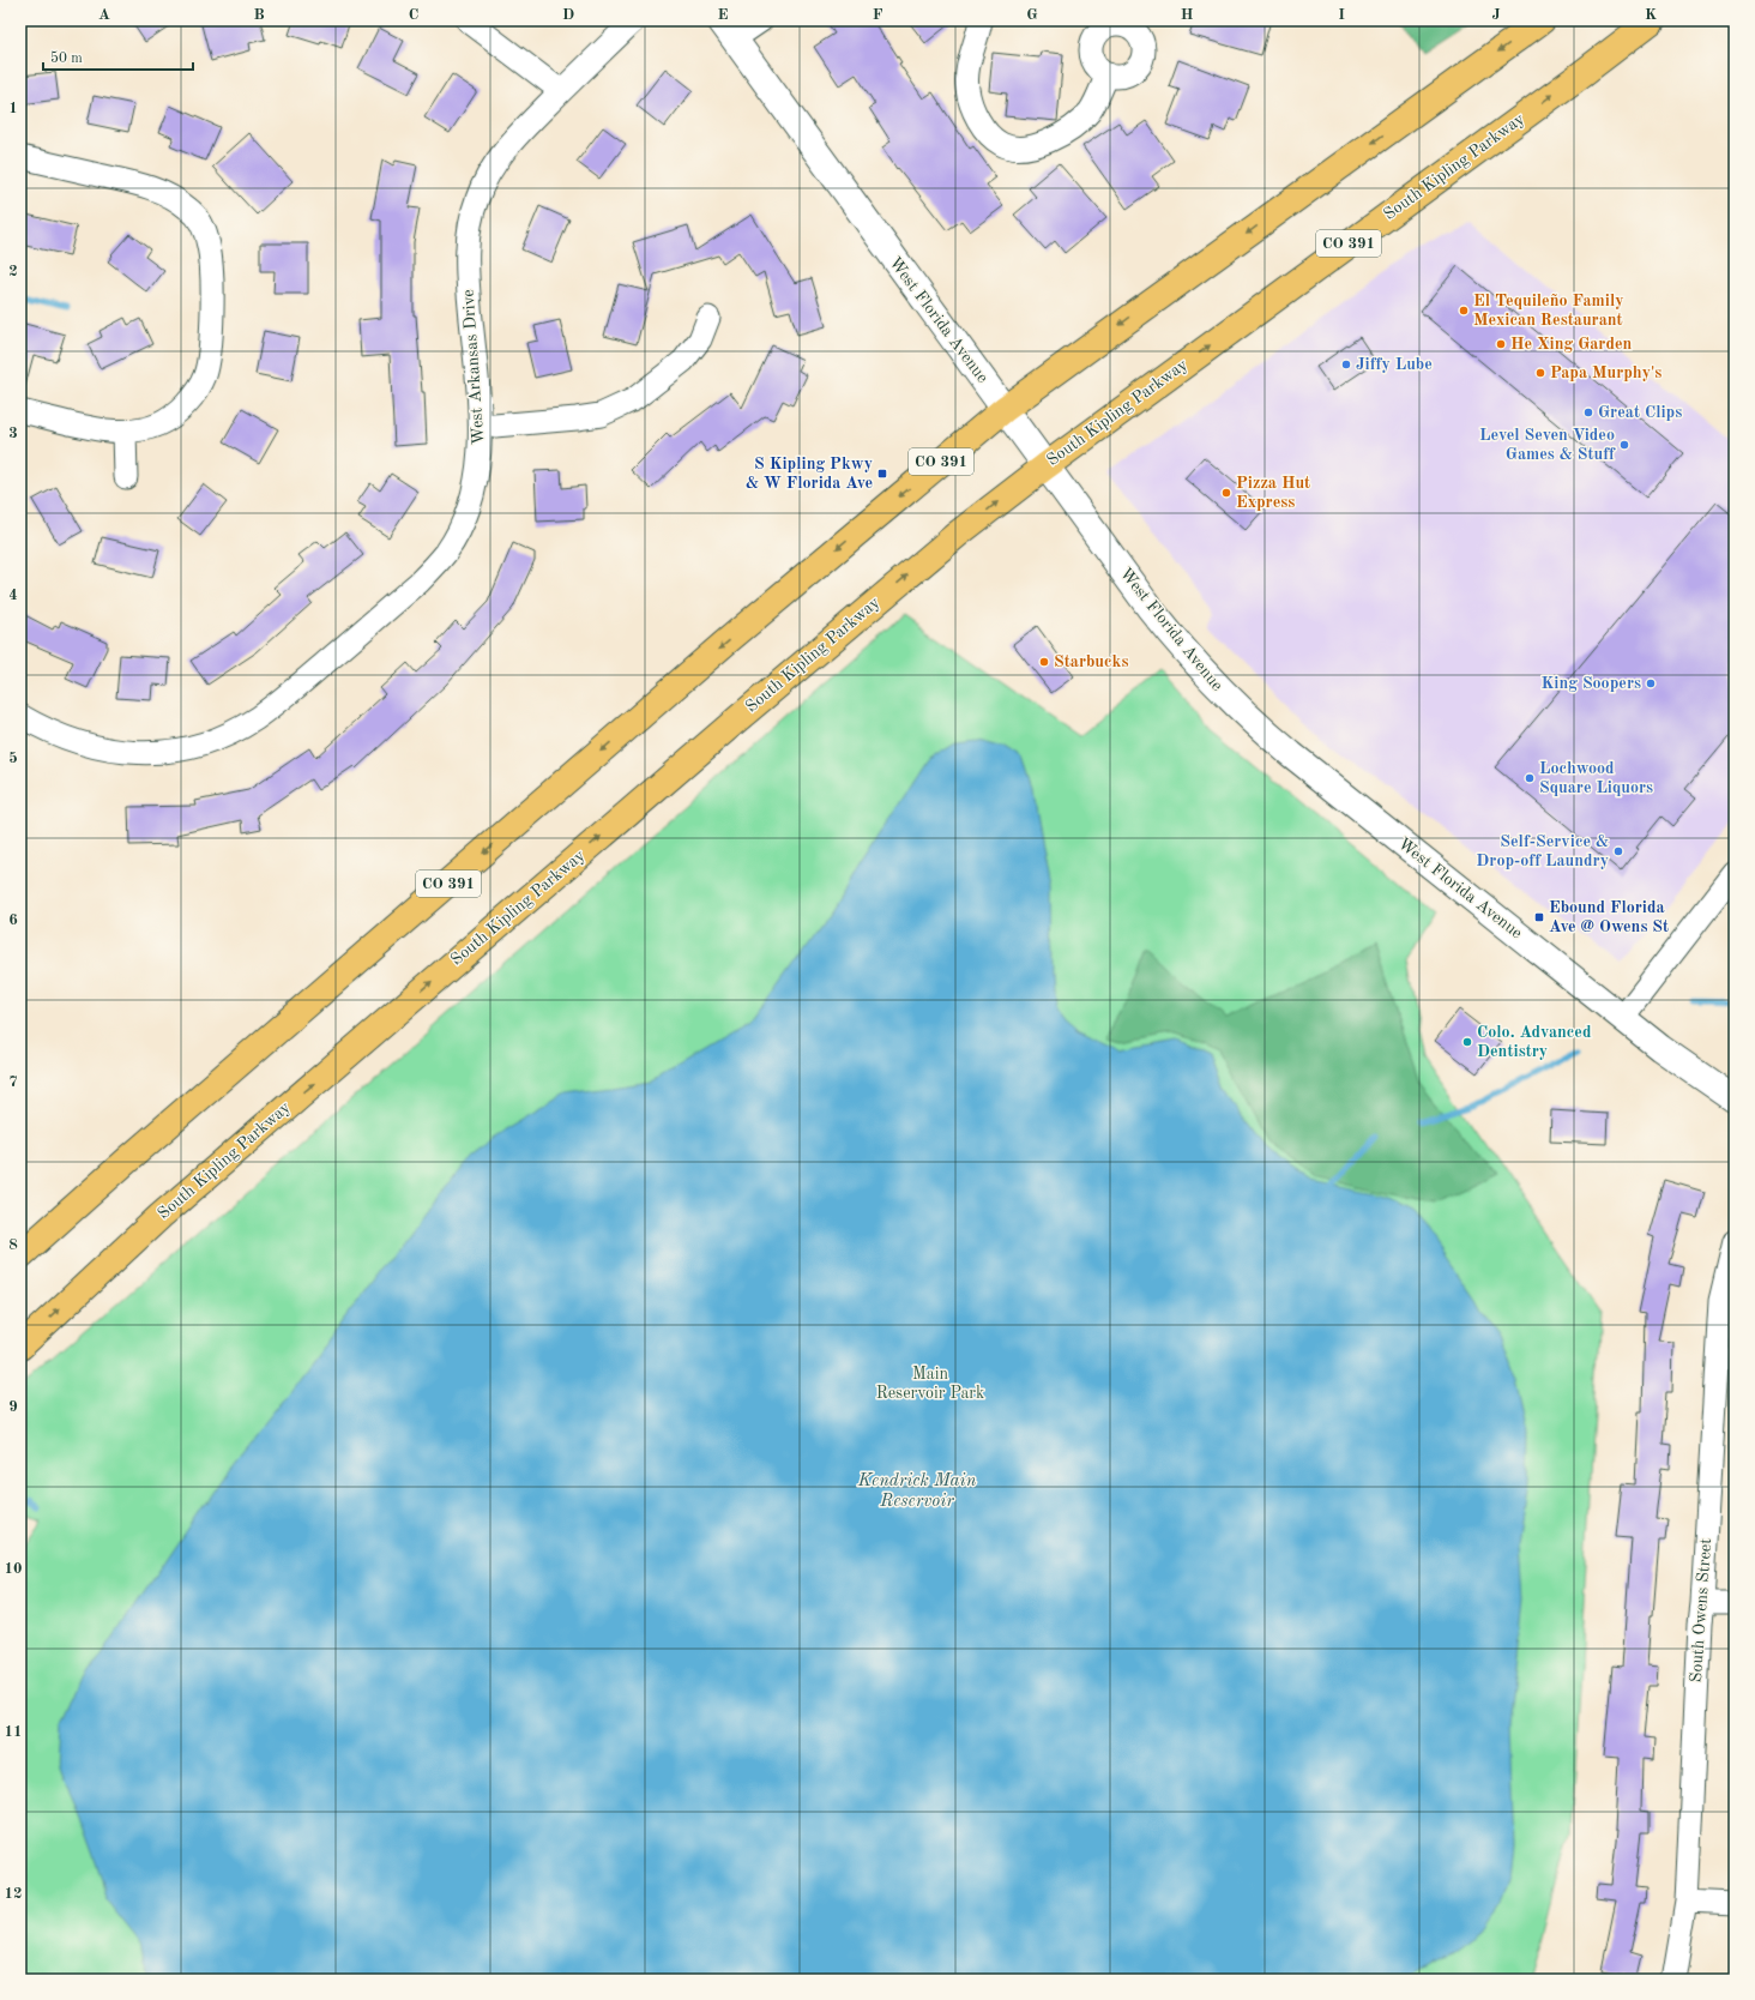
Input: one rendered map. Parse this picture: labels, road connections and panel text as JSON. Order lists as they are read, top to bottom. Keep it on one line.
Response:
{"streets":{"main road":["South Kipling Parkway","CO 391"],"street":["West Florida Avenue","West Arkansas Drive","South Owens Street"]},"crossings":[["South Kipling Parkway","West Florida Avenue"],["CO 391","West Florida Avenue"]],"water":["Kendrick Main Reservoir"],"parks":["Main Reservoir Park"],"places":{"other":["El Tequileño Family Mexican Restaurant","He Xing Garden","Jiffy Lube","Papa Murphy's","Great Clips","Level Seven Video Games & Stuff","Pizza Hut Express","Starbucks","King Soopers","Lochwood Square Liquors","Self-Service & Drop-off Laundry","Colo. Advanced Dentistry"],"transit":["S Kipling Pkwy & W Florida Ave","Ebound Florida Ave @ Owens St"]},"scale_bar":"50 m","grid":{"columns":["A","B","C","D","E","F","G","H","I","J","K"],"rows":["1","2","3","4","5","6","7","8","9","10","11","12"]}}
